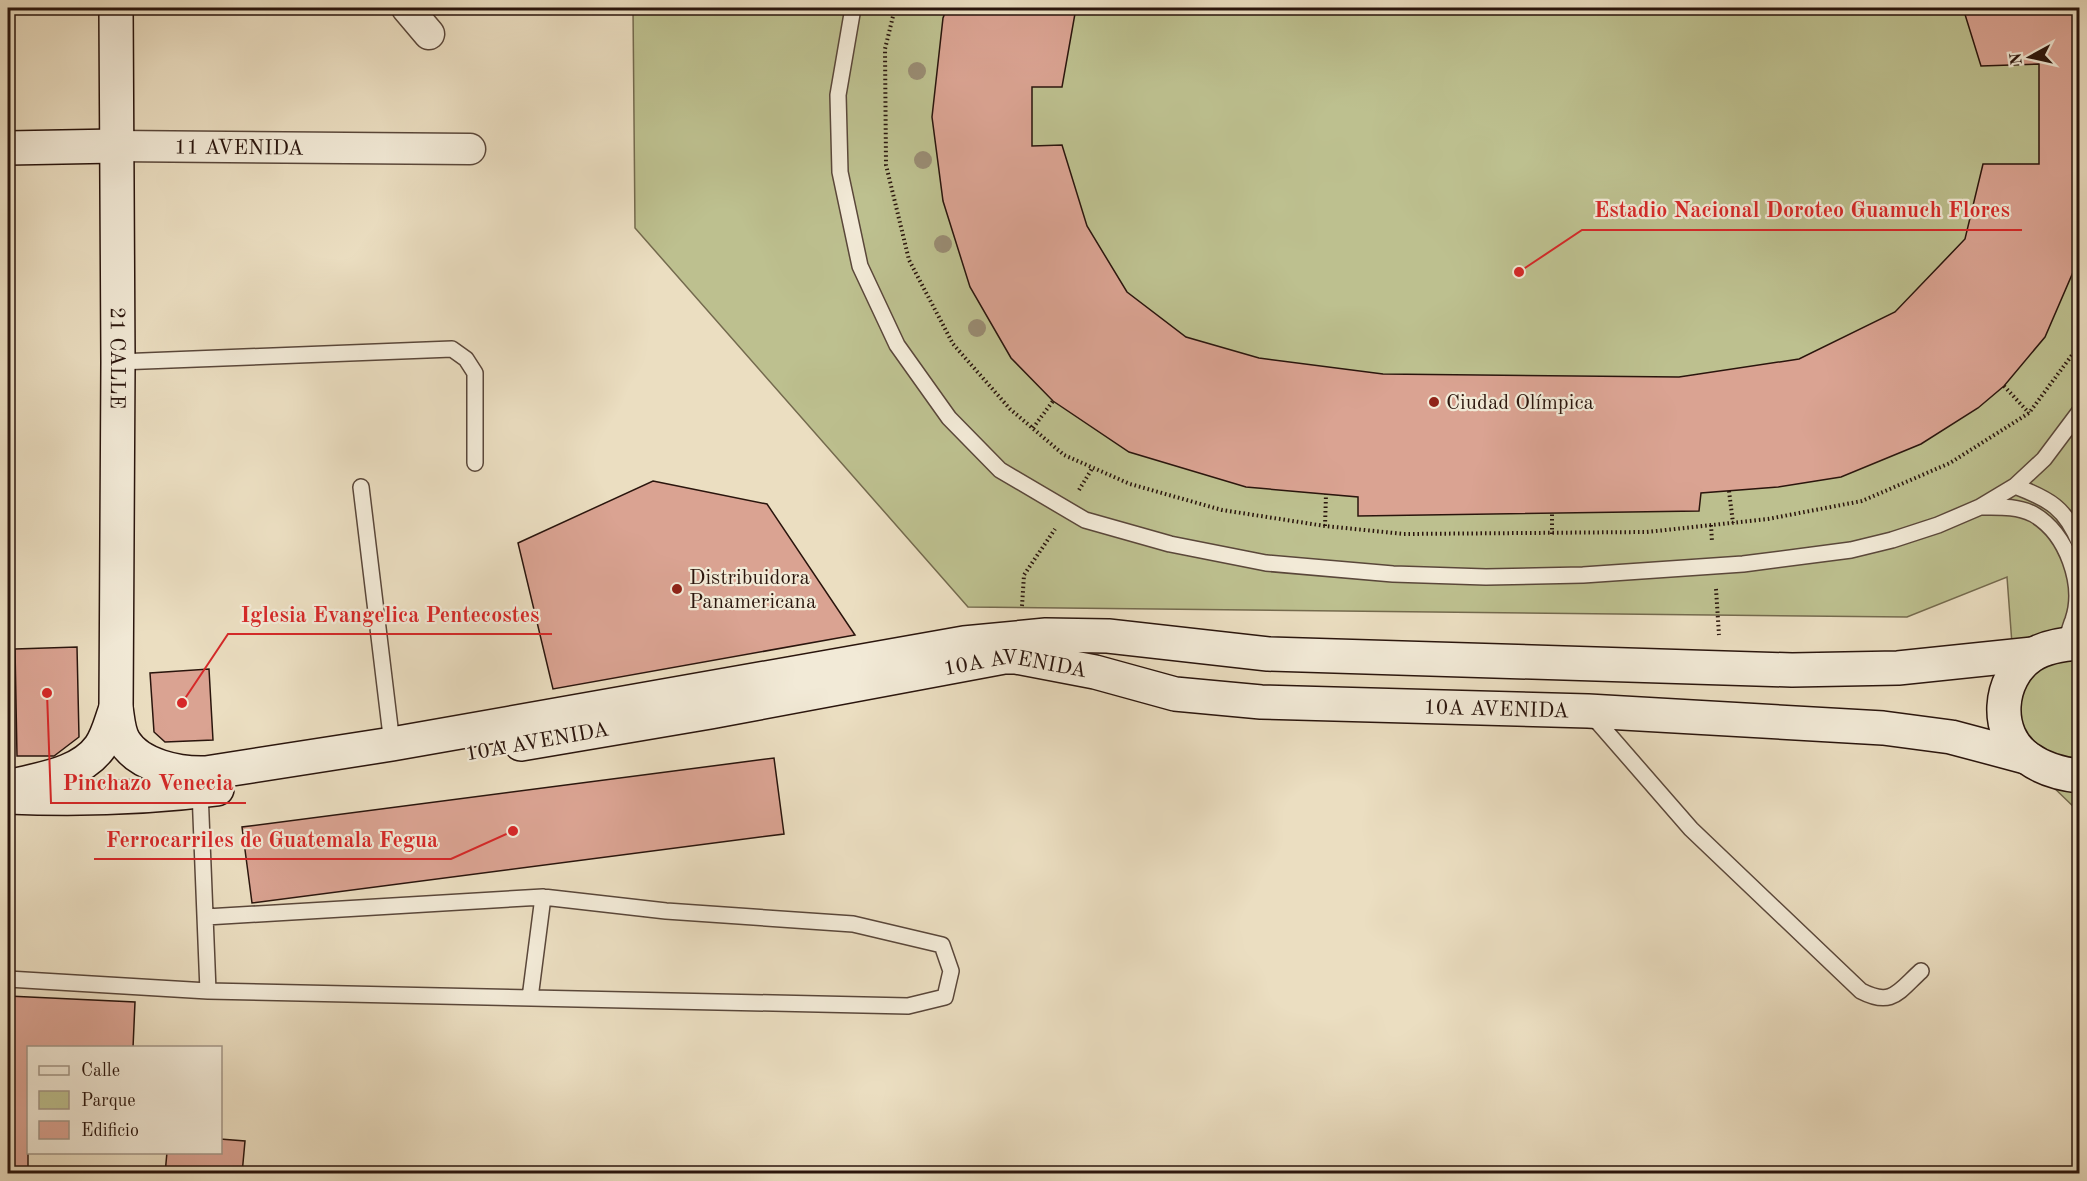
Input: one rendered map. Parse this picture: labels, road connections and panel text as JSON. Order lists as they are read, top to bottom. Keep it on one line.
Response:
{"streets":{"main road":["11 AVENIDA","21 CALLE","10A AVENIDA"]},"crossings":[["11 AVENIDA","21 CALLE"],["21 CALLE","10A AVENIDA"]],"places":["Estadio Nacional Doroteo Guamuch Flores","Ciudad Olímpica","Distribuidora Panamericana","Pinchazo Venecia","Iglesia Evangelica Pentecostes","Ferrocarriles de Guatemala Fegua"],"legend":["Calle","Parque","Edificio"],"north":"left"}
